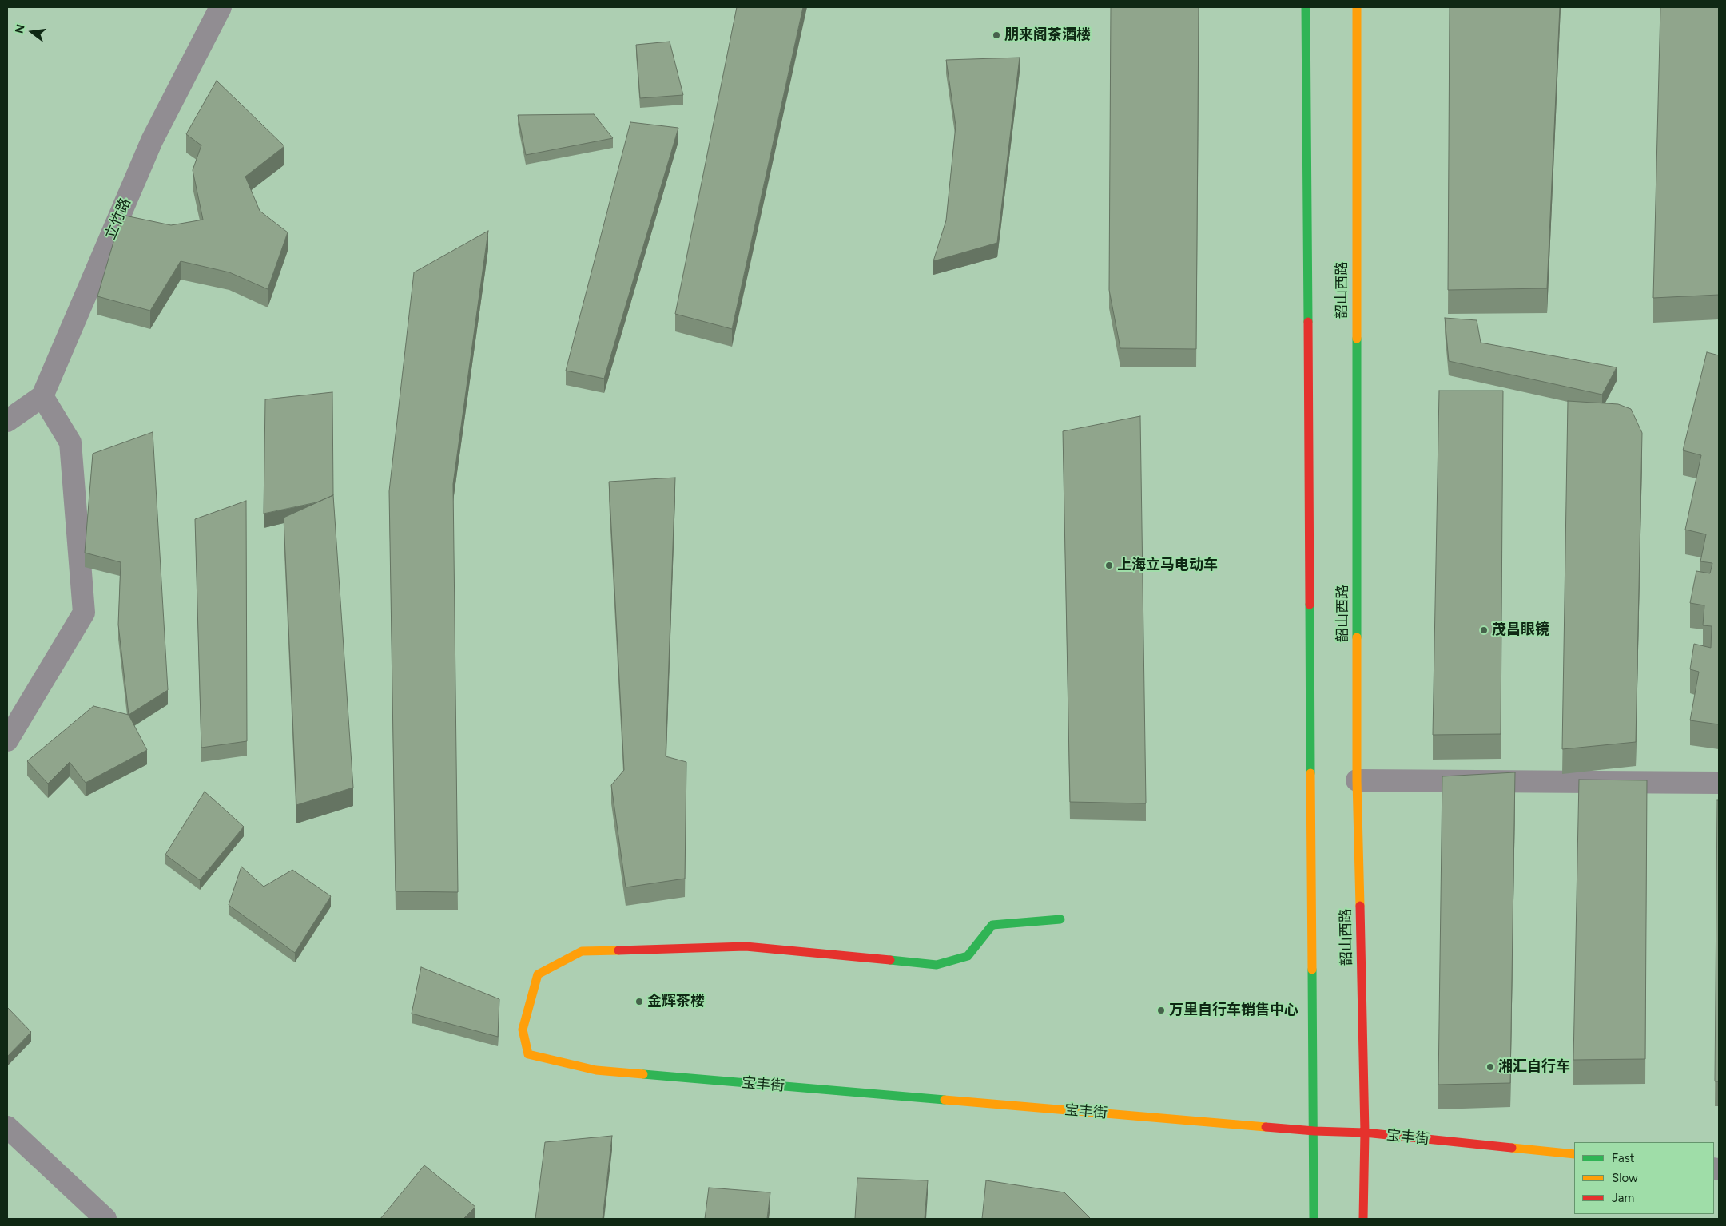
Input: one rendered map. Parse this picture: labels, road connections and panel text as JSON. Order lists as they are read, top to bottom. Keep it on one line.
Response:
{"streets":{"main road":["韶山西路","宝丰街"],"street":["立竹路"]},"crossings":[["韶山西路","宝丰街"]],"places":["朋来阁茶酒楼","上海立马电动车","茂昌眼镜","金辉茶楼","万里自行车销售中心","湘汇自行车"],"legend":["Fast","Slow","Jam"],"north":"left"}
